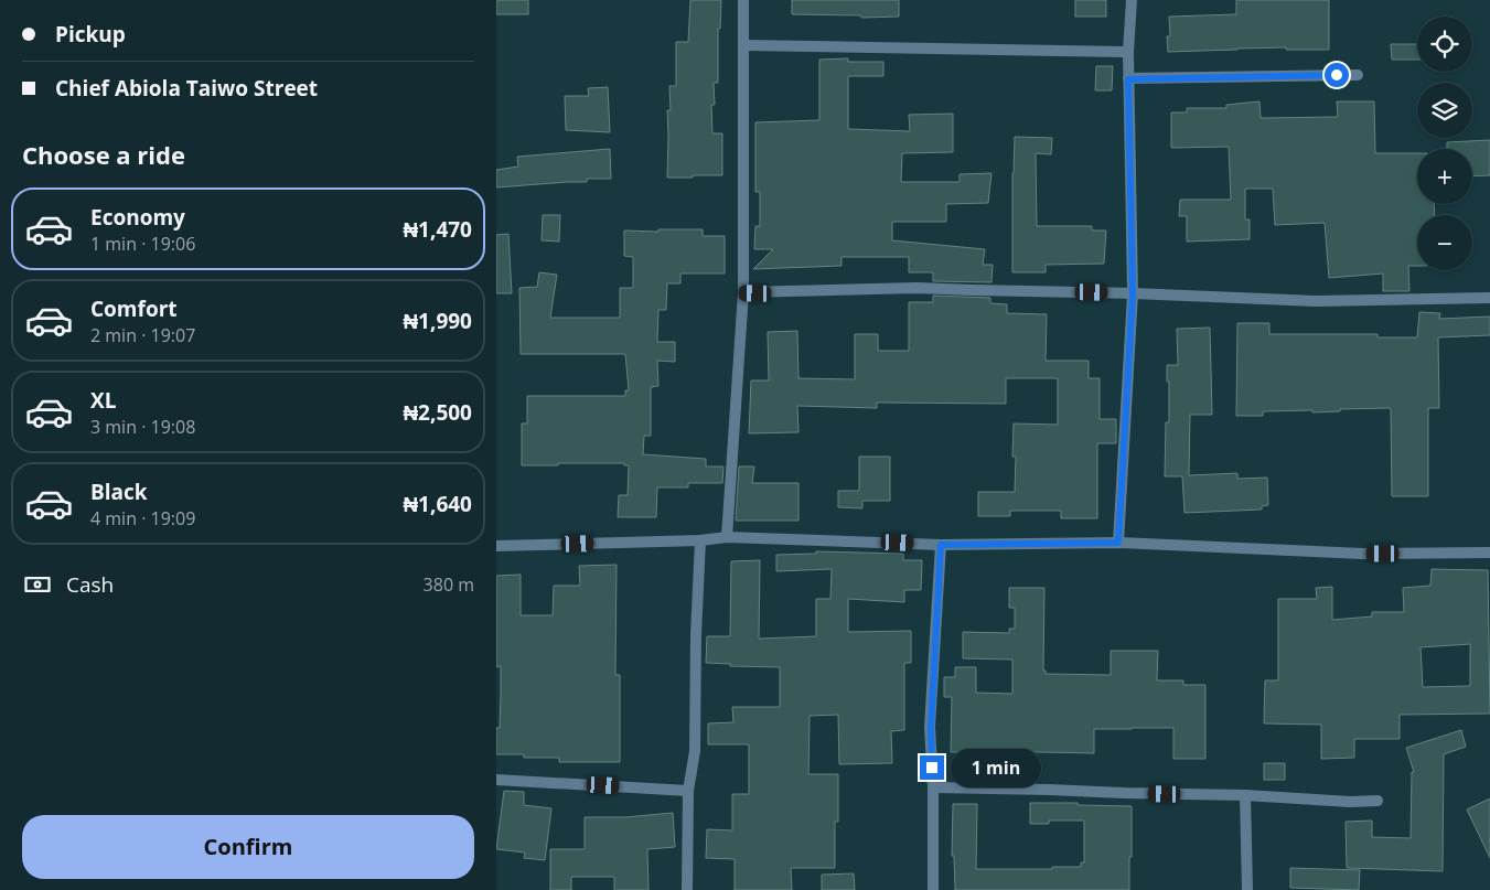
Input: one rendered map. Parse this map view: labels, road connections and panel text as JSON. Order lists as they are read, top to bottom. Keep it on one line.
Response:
{"page":{"banner":["Pickup","Chief Abiola Taiwo Street"],"map_buttons":["+","−"],"heading":"Choose a ride","list":[{"name":"Economy","note":"1 min · 19:06","value":"₦1,470"},{"name":"Comfort","note":"2 min · 19:07","value":"₦1,990"},{"name":"XL","note":"3 min · 19:08","value":"₦2,500"},{"name":"Black","note":"4 min · 19:09","value":"₦1,640"}],"pay":["Cash","380 m"],"bubble":"1 min","buttons":"Confirm"}}
